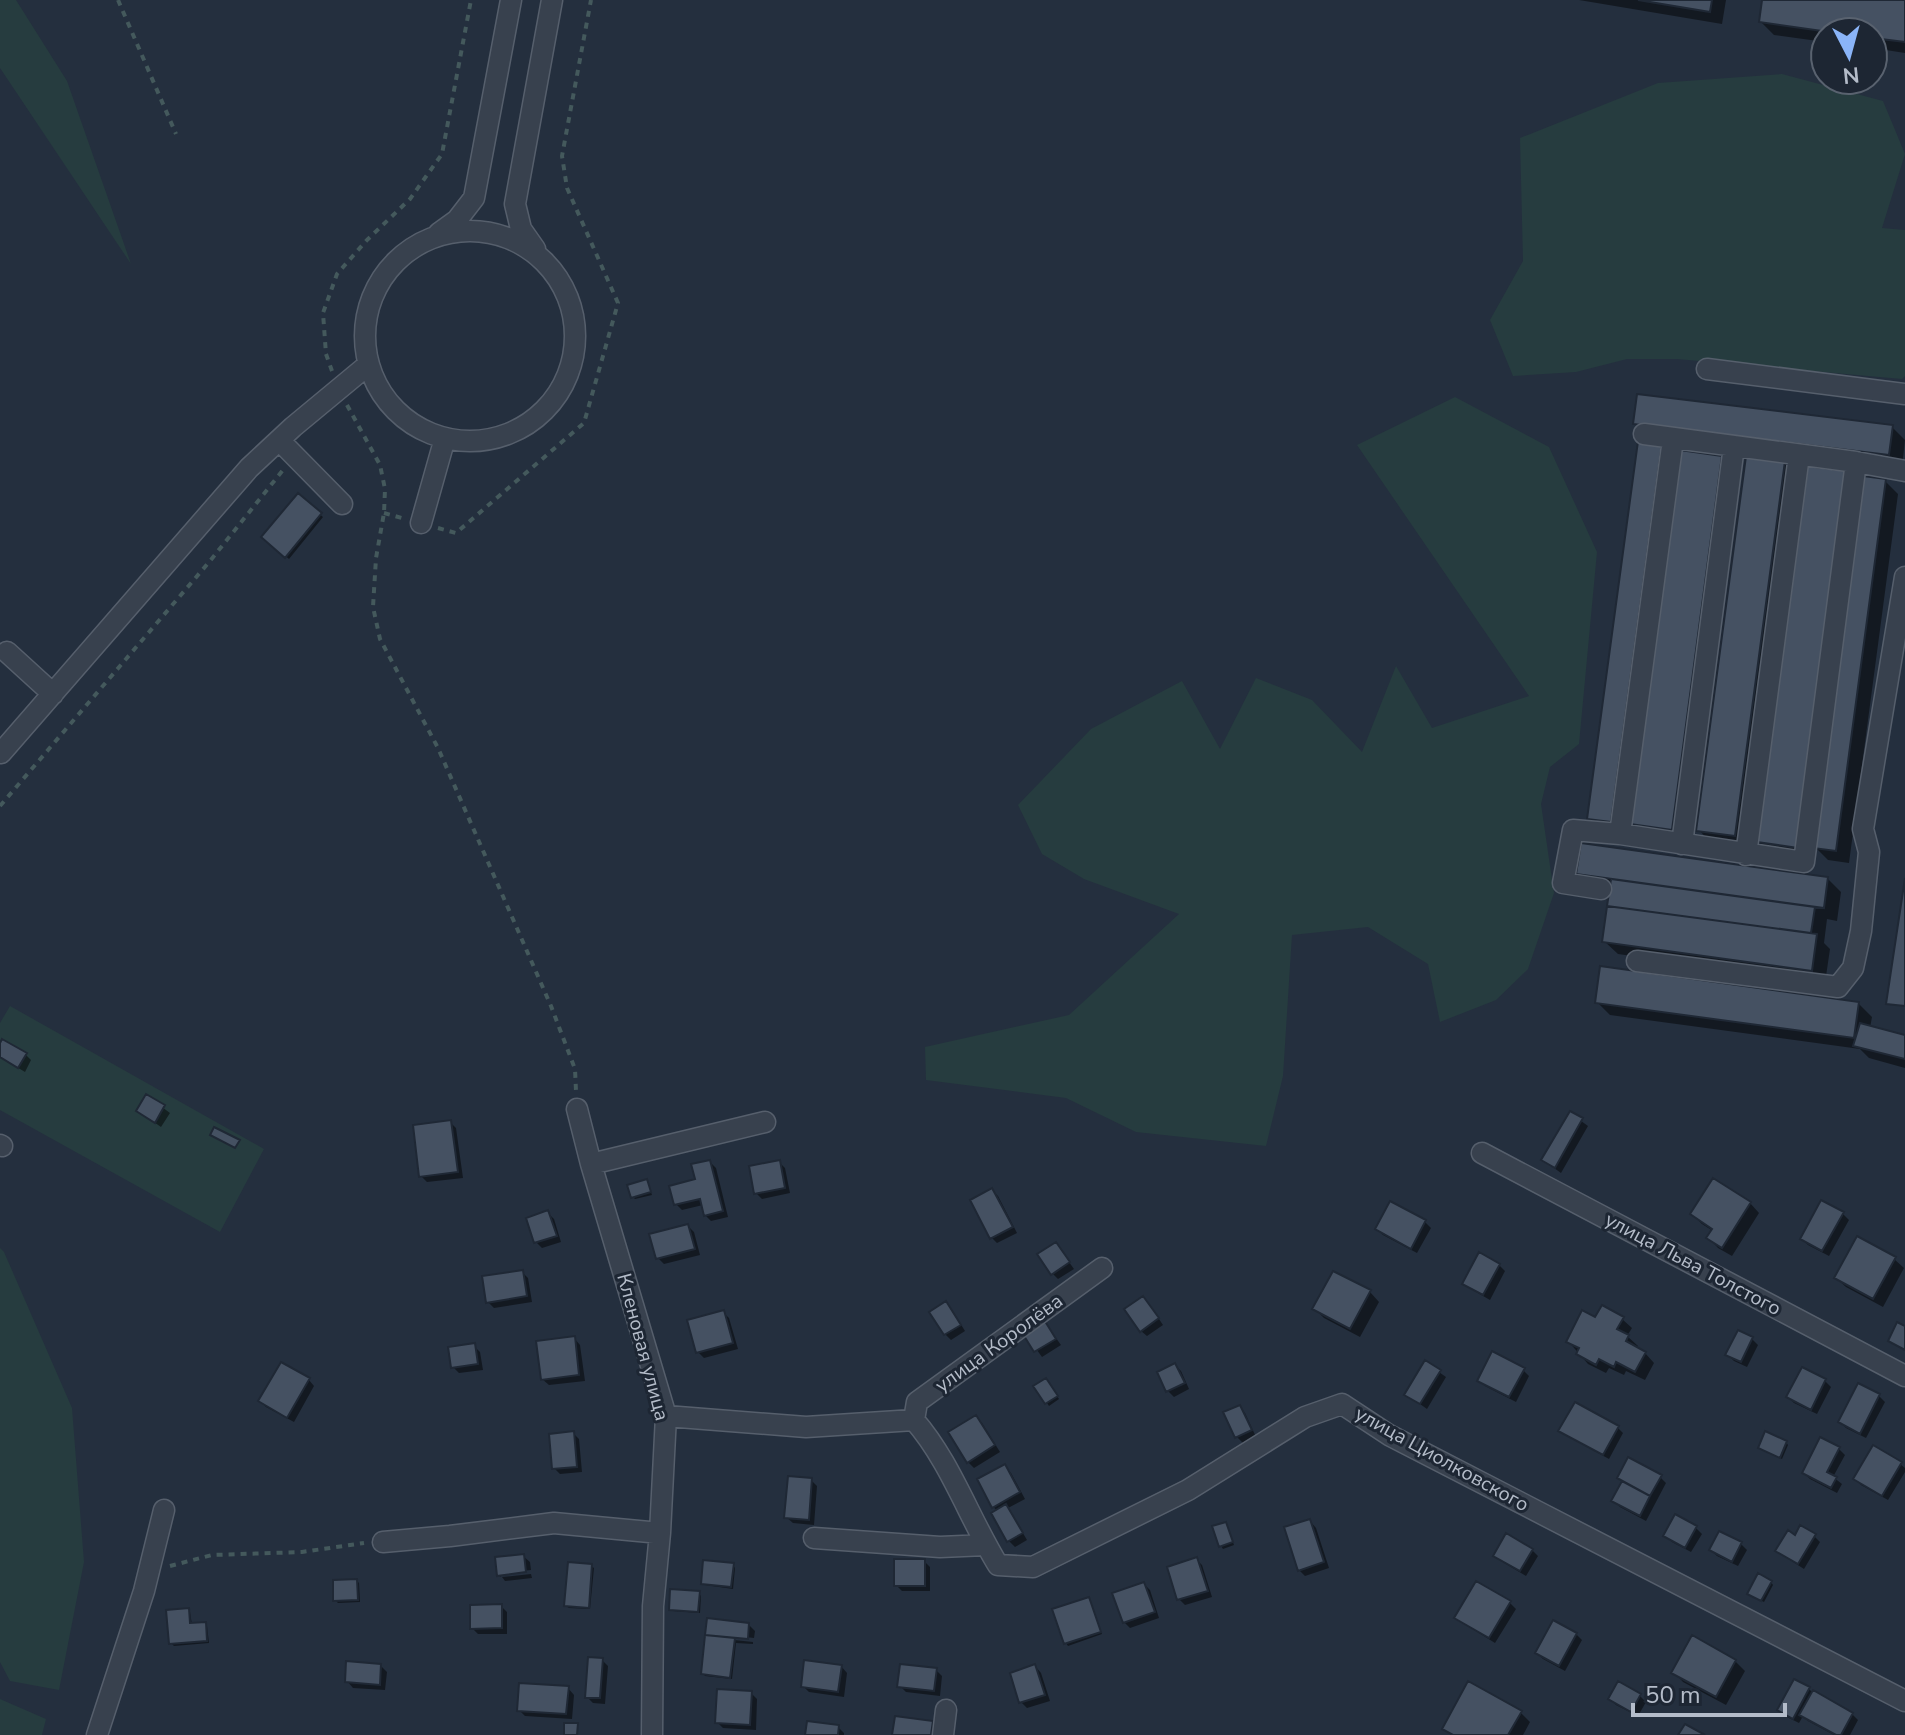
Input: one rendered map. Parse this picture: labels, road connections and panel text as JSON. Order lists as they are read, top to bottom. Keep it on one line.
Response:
{"streets":{"street":["улица Льва Толстого","улица Королёва","Кленовая улица","улица Циолковского"]},"crossings":[["улица Королёва","улица Циолковского"]],"scale_bar":"50 m","north":"bottom"}
